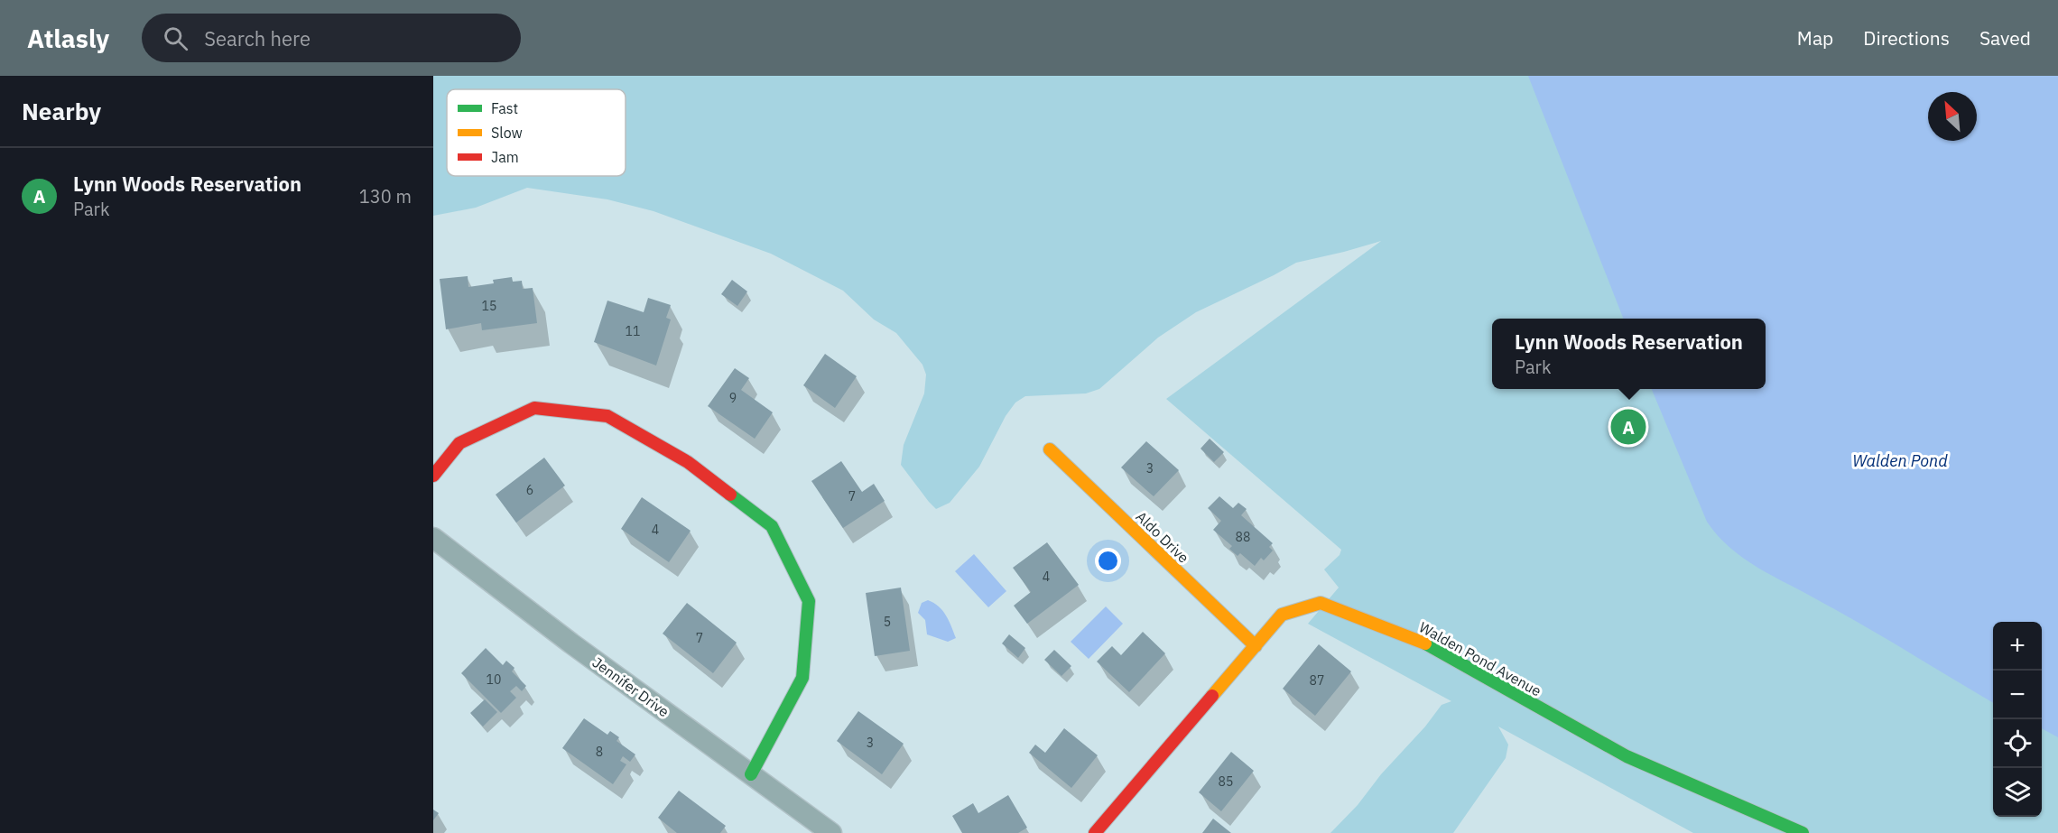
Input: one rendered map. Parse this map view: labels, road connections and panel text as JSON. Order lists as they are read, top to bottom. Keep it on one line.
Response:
{"streets":{"street":["Aldo Drive","Walden Pond Avenue","Jennifer Drive"]},"crossings":[["Aldo Drive","Walden Pond Avenue"]],"water":["Walden Pond"],"house_numbers":["15","11","9","3","6","7","4","88","4","5","7","10","87","3","8","85"],"legend":["Fast","Slow","Jam"],"north":"top left","page":{"header":"Atlasly","search":"Search here","nav":["Map","Directions","Saved"],"heading":"Nearby","list":[{"mark":"A","name":"Lynn Woods Reservation","note":"Park","value":"130 m"}],"popup":["Lynn Woods Reservation","Park"],"pins":"A","map_buttons":["+","−"]}}
